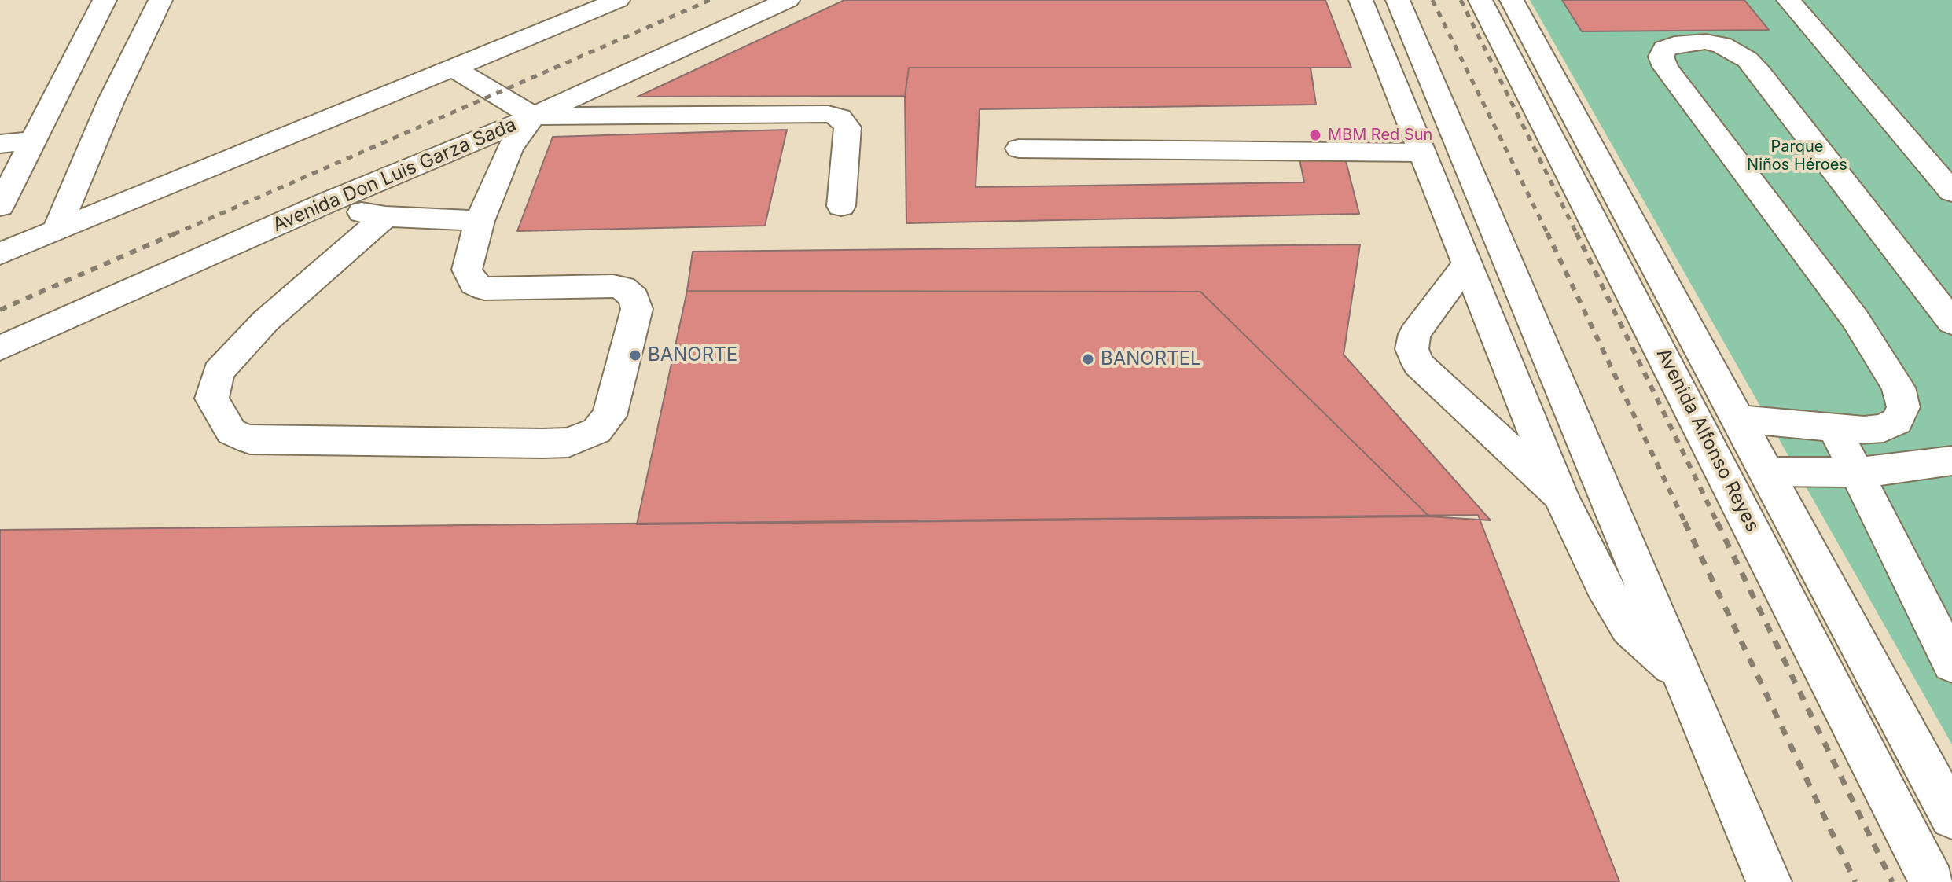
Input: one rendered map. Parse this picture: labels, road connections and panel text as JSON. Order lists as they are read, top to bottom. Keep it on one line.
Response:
{"streets":{"main road":["Avenida Don Luis Garza Sada","Avenida Alfonso Reyes"]},"parks":["Parque Niños Héroes"],"places":["MBM Red Sun","BANORTE","BANORTEL"]}
